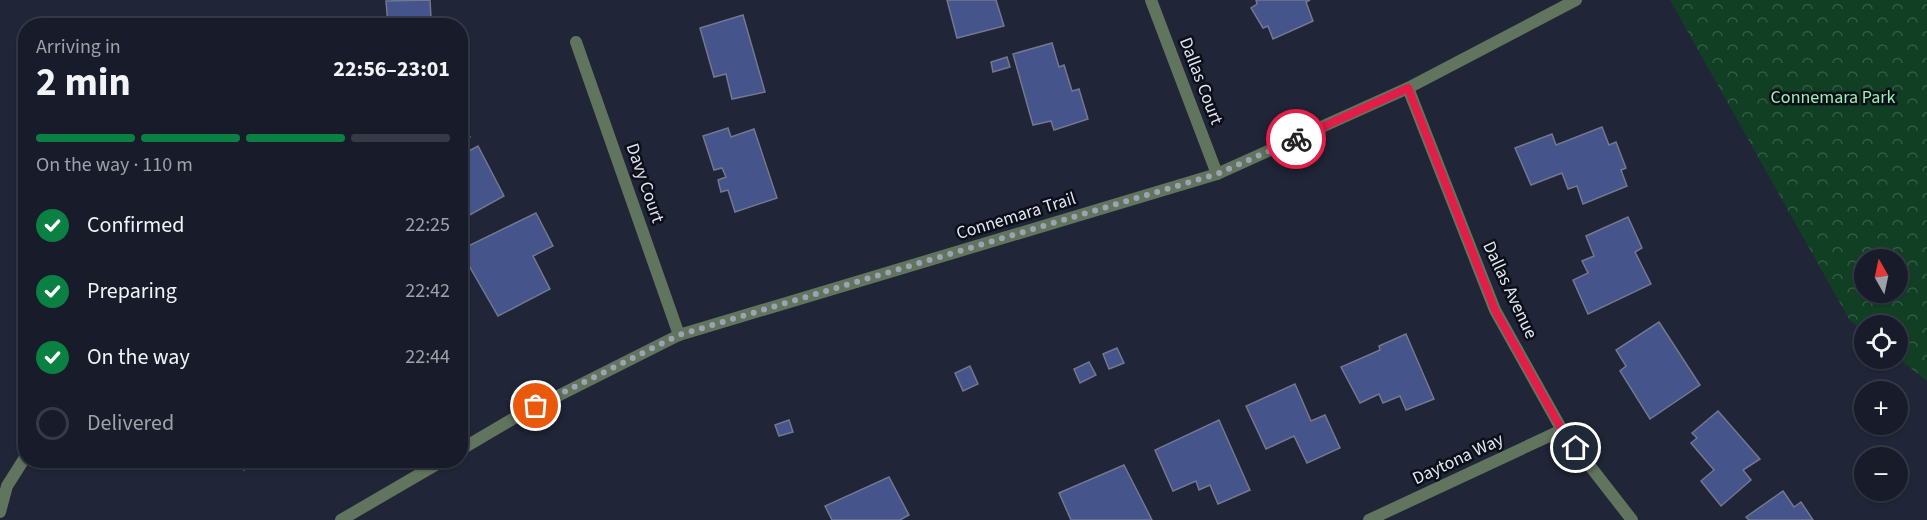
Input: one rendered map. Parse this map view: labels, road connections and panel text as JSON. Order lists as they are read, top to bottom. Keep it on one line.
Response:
{"streets":{"street":["Dallas Court","Davy Court","Connemara Trail","Dallas Avenue","Daytona Way"]},"crossings":[["Dallas Court","Connemara Trail"],["Davy Court","Connemara Trail"],["Connemara Trail","Dallas Avenue"],["Dallas Avenue","Daytona Way"]],"parks":["Connemara Park"],"north":"top","page":{"heading":["2 min","Arriving in","22:56–23:01"],"bar":"On the way · 110 m","list":[["Confirmed","22:25"],["Preparing","22:42"],["On the way","22:44"],"Delivered"],"map_buttons":["+","−"]}}
